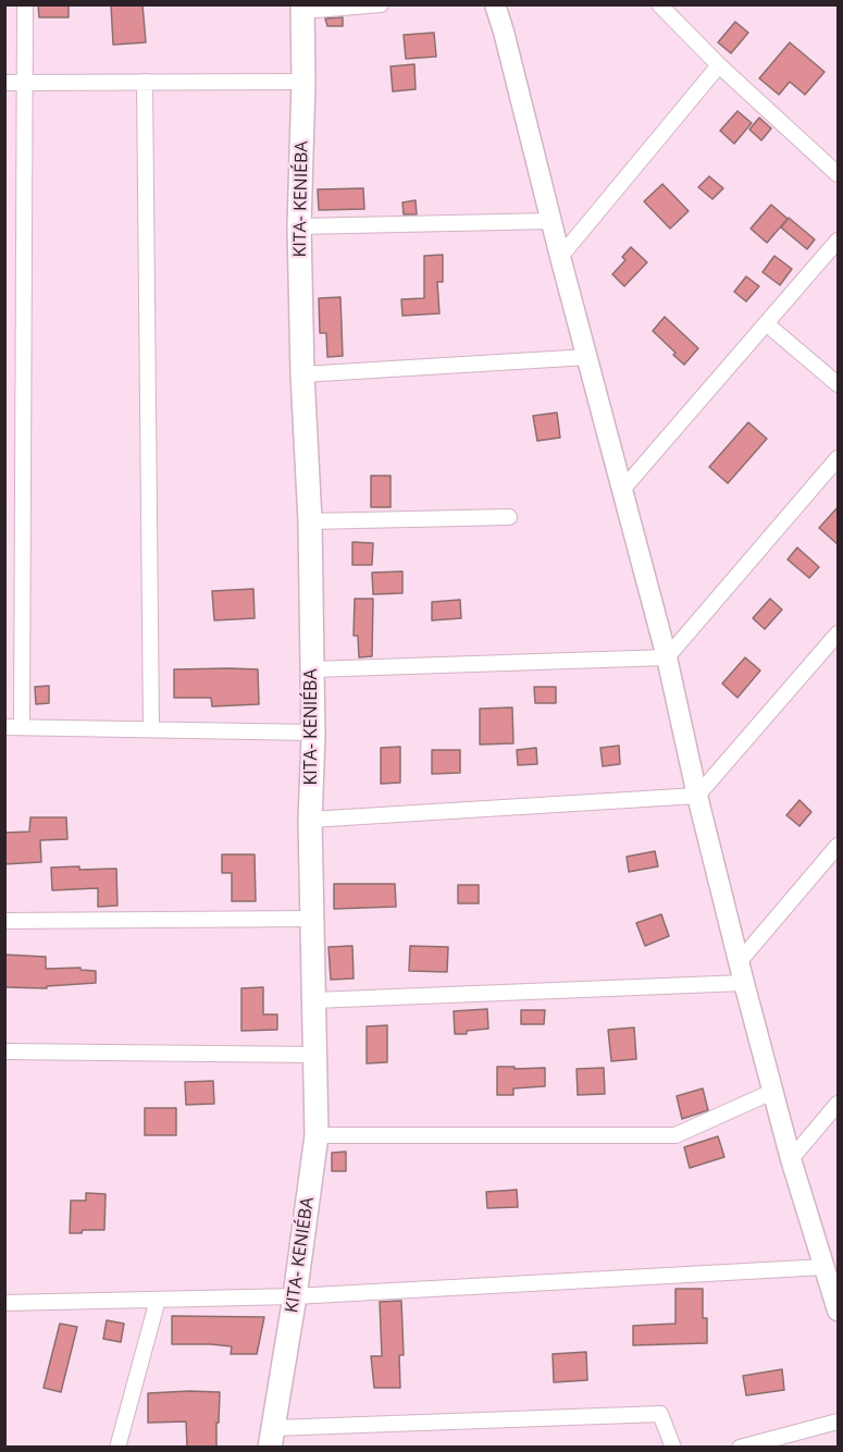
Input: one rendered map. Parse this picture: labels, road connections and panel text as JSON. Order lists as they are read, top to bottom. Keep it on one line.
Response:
{"streets":{"main road":["KITA- KENIÉBA"]}}
